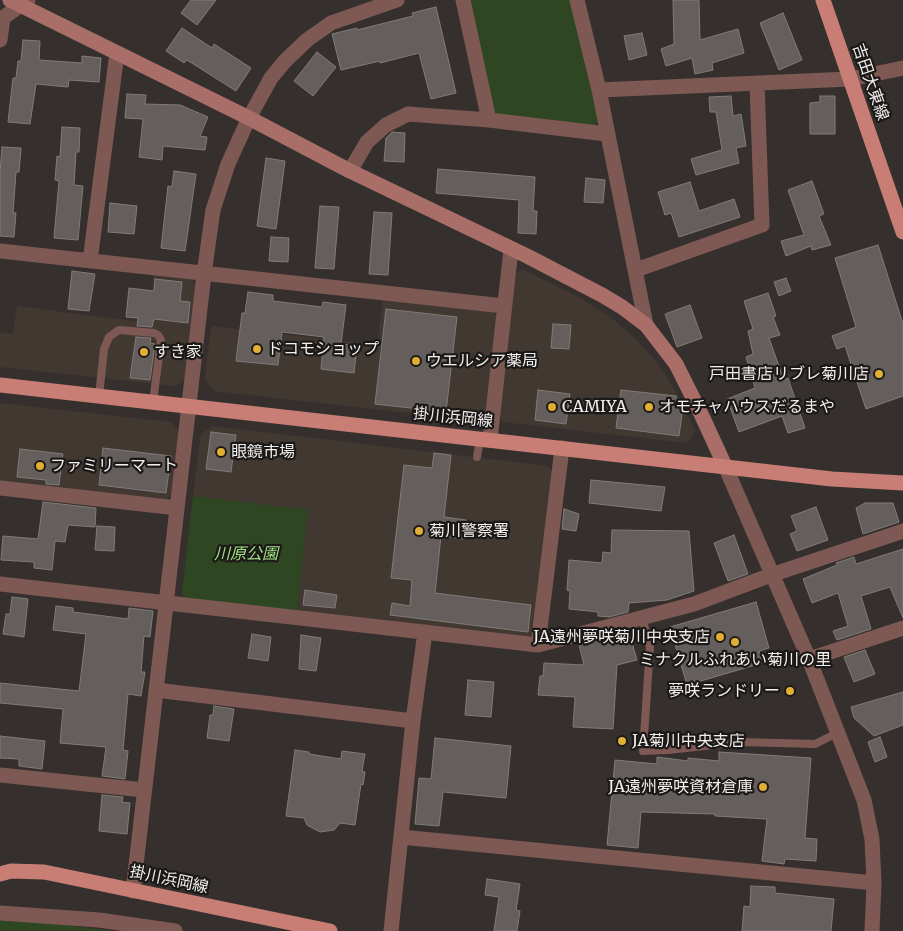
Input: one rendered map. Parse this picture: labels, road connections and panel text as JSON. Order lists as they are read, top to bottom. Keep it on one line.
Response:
{"streets":{"main road":["吉田大東線","掛川浜岡線"]},"parks":["川原公園"],"places":["ドコモショップ","すき家","ウエルシア薬局","戸田書店リブレ菊川店","CAMIYA","オモチャハウスだるまや","眼鏡市場","ファミリーマート","菊川警察署","JA遠州夢咲菊川中央支店","ミナクルふれあい菊川の里","夢咲ランドリー","JA菊川中央支店","JA遠州夢咲資材倉庫"]}
